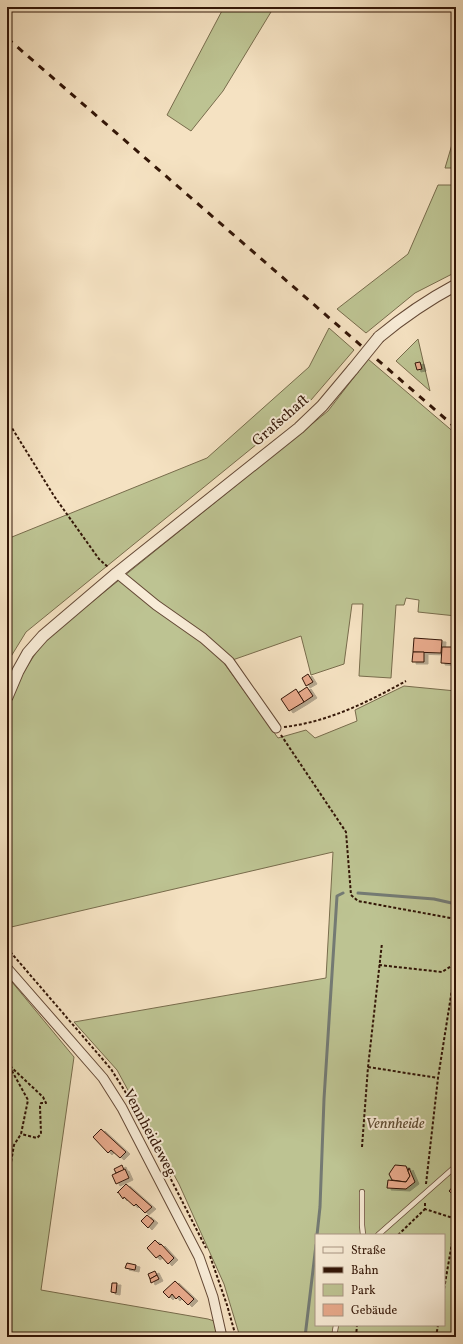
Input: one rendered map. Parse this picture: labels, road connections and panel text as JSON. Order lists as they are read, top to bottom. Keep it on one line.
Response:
{"streets":{"street":["Grafschaft","Vennheideweg"]},"parks":["Vennheide"],"legend":["Straße","Bahn","Park","Gebäude"]}
